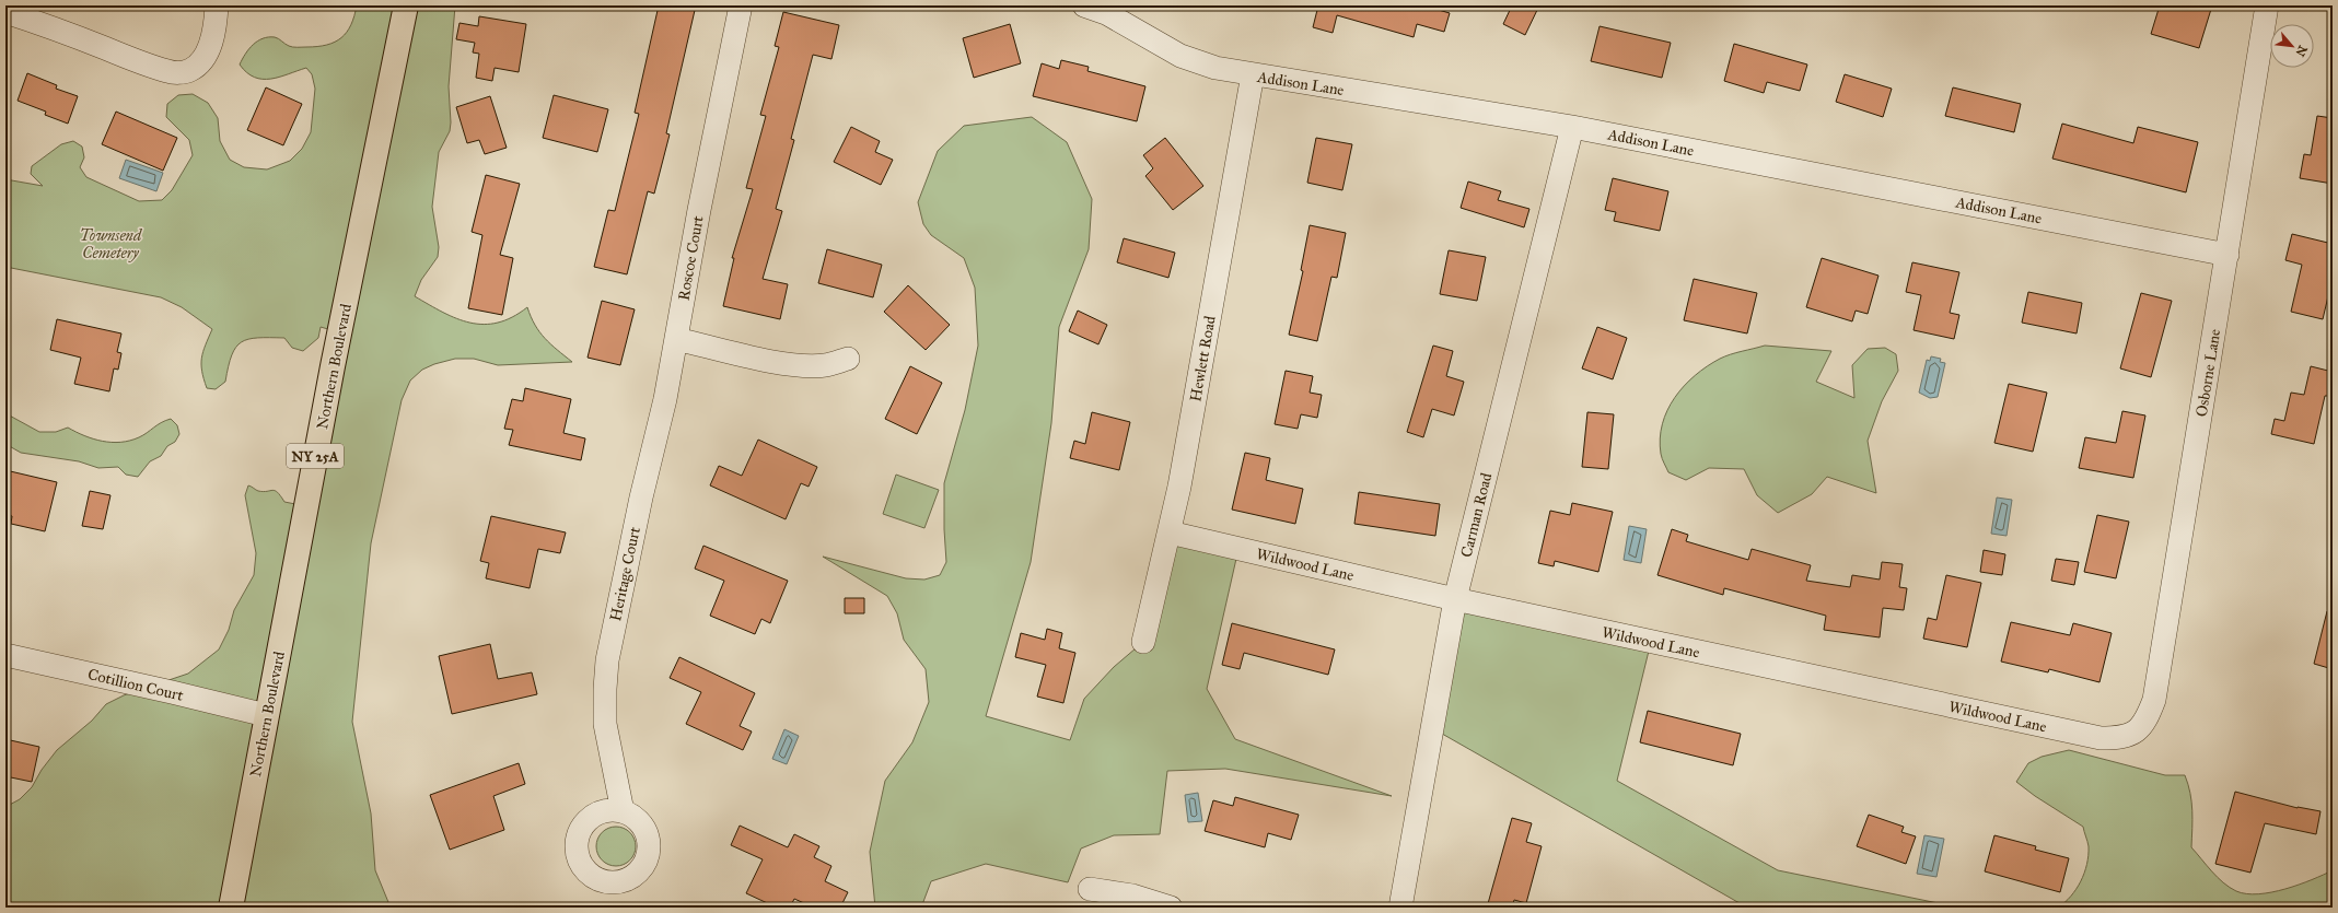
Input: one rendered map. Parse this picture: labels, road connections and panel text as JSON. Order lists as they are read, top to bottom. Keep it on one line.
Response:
{"streets":{"main road":["Northern Boulevard","NY 25A"],"street":["Addison Lane","Roscoe Court","Hewlett Road","Osborne Lane","Carman Road","Wildwood Lane","Heritage Court","Cotillion Court"]},"crossings":[["Addison Lane","Hewlett Road"],["Addison Lane","Osborne Lane"],["Addison Lane","Carman Road"],["Roscoe Court","Heritage Court"],["Hewlett Road","Wildwood Lane"],["Northern Boulevard","Cotillion Court"],["Osborne Lane","Wildwood Lane"],["Carman Road","Wildwood Lane"]],"parks":["Townsend Cemetery"],"north":"bottom right"}
